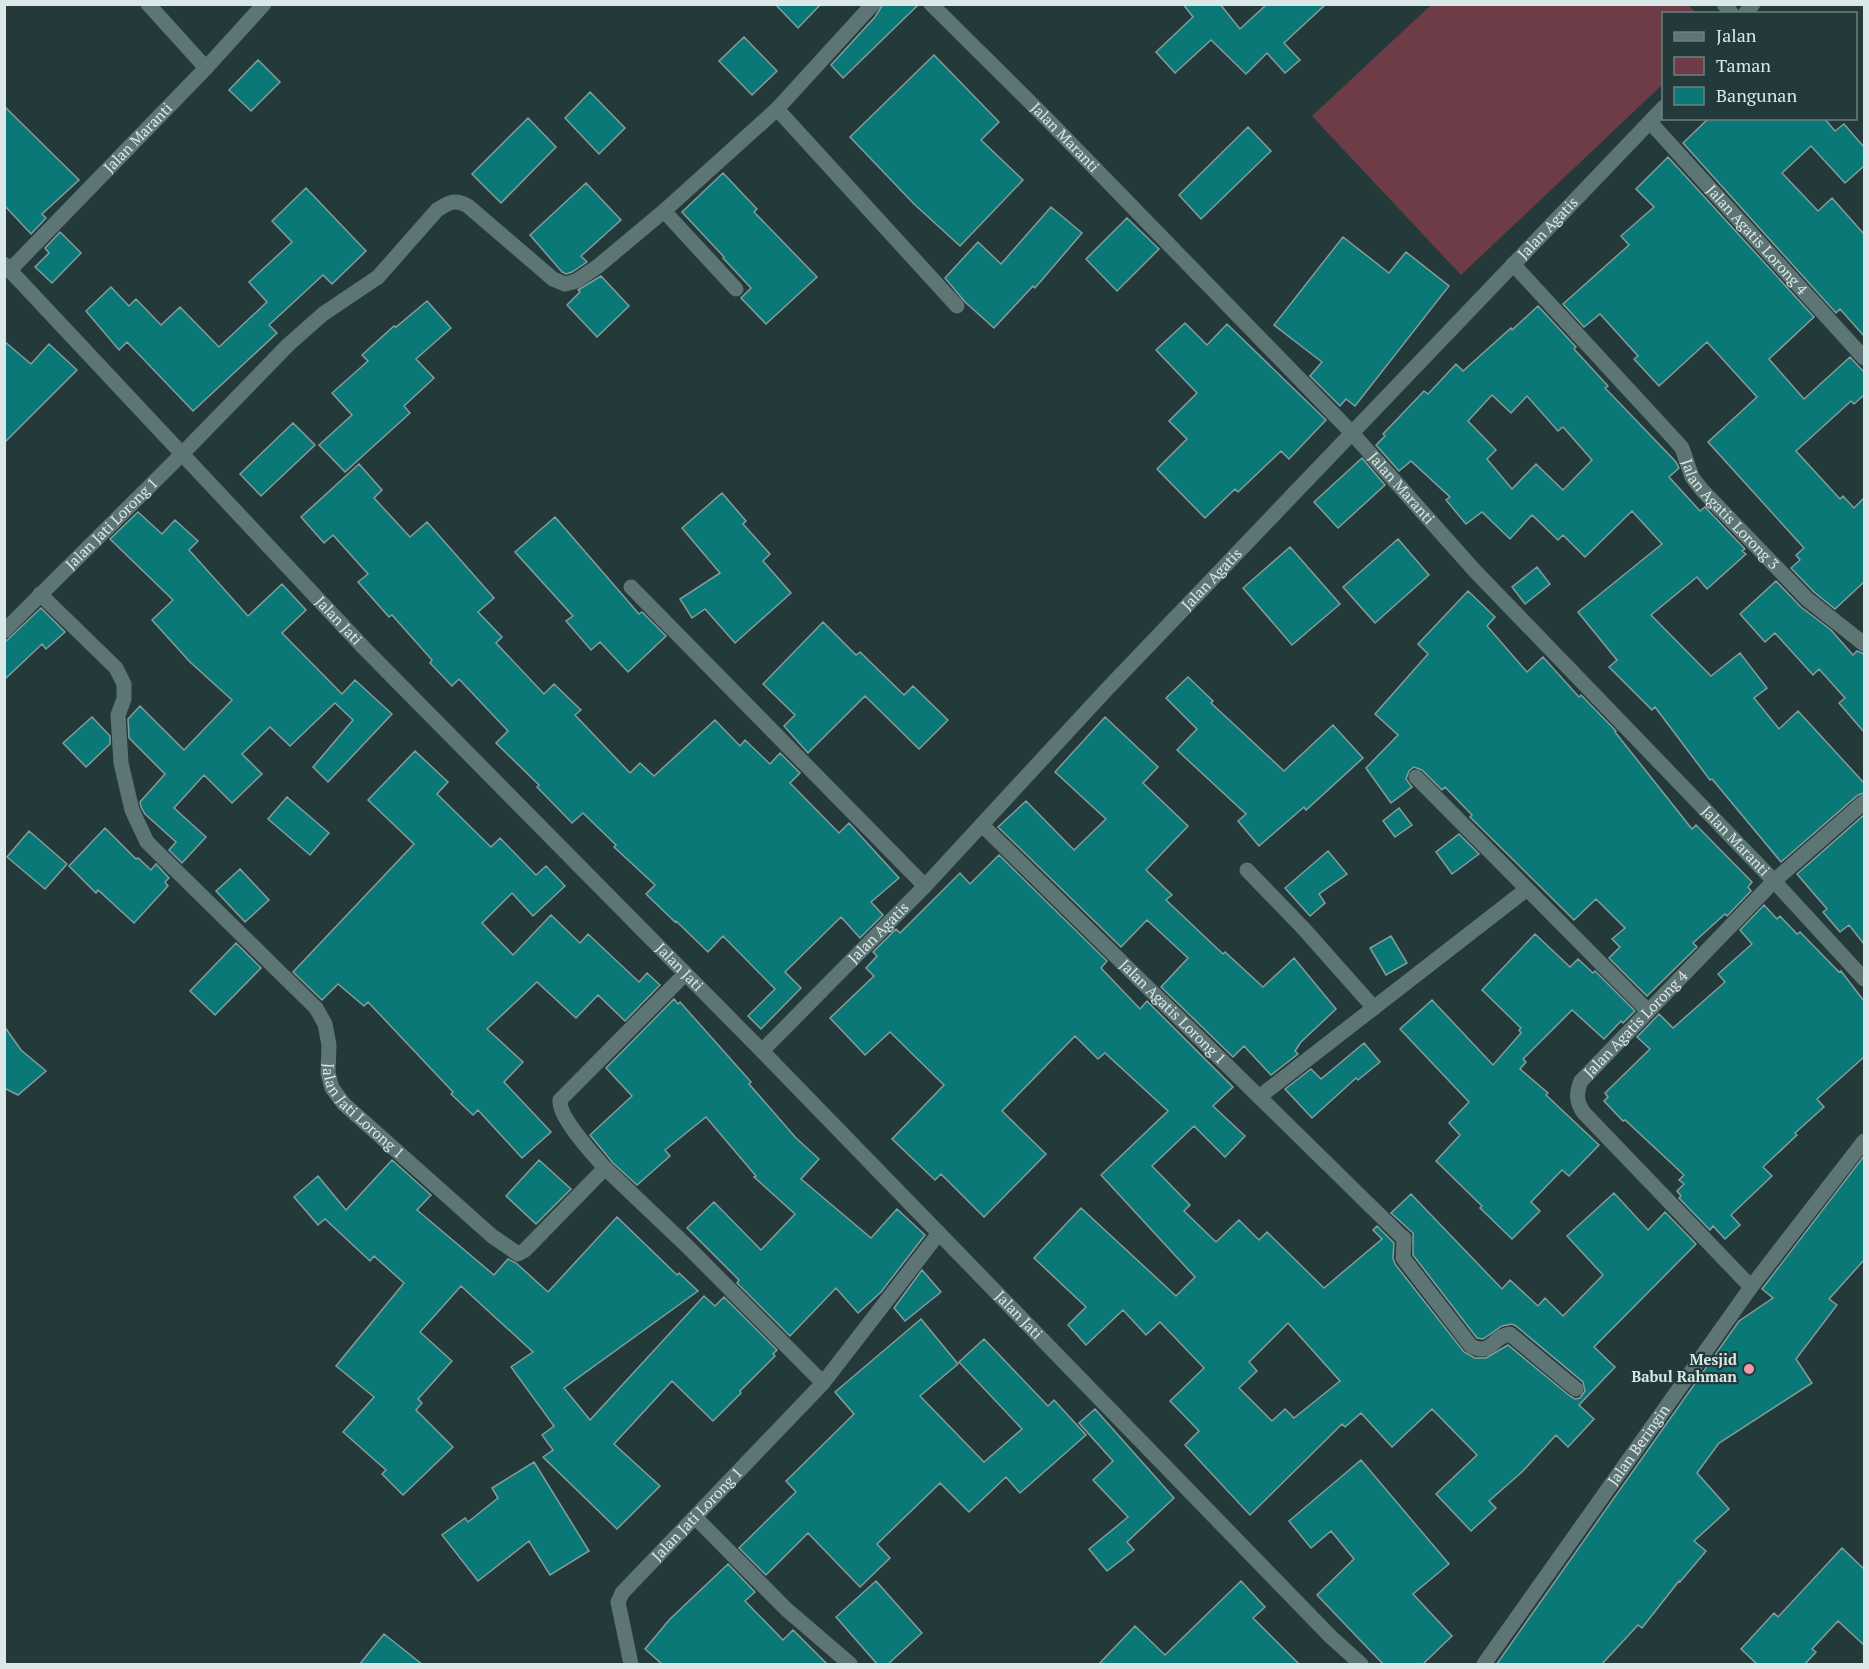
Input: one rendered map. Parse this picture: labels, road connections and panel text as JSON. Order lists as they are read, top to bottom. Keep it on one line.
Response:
{"streets":{"street":["Jalan Maranti","Jalan Agatis","Jalan Agatis Lorong 4","Jalan Agatis Lorong 3","Jalan Jati Lorong 1","Jalan Jati","Jalan Agatis Lorong 1","Jalan Beringin"]},"crossings":[["Jalan Maranti","Jalan Agatis"],["Jalan Maranti","Jalan Agatis Lorong 4"],["Jalan Maranti","Jalan Jati"],["Jalan Agatis","Jalan Agatis Lorong 4"],["Jalan Agatis","Jalan Agatis Lorong 3"],["Jalan Agatis","Jalan Jati"],["Jalan Agatis","Jalan Agatis Lorong 1"],["Jalan Agatis Lorong 4","Jalan Beringin"],["Jalan Jati Lorong 1","Jalan Jati"]],"places":["Mesjid Babul Rahman"],"legend":["Jalan","Taman","Bangunan"]}
